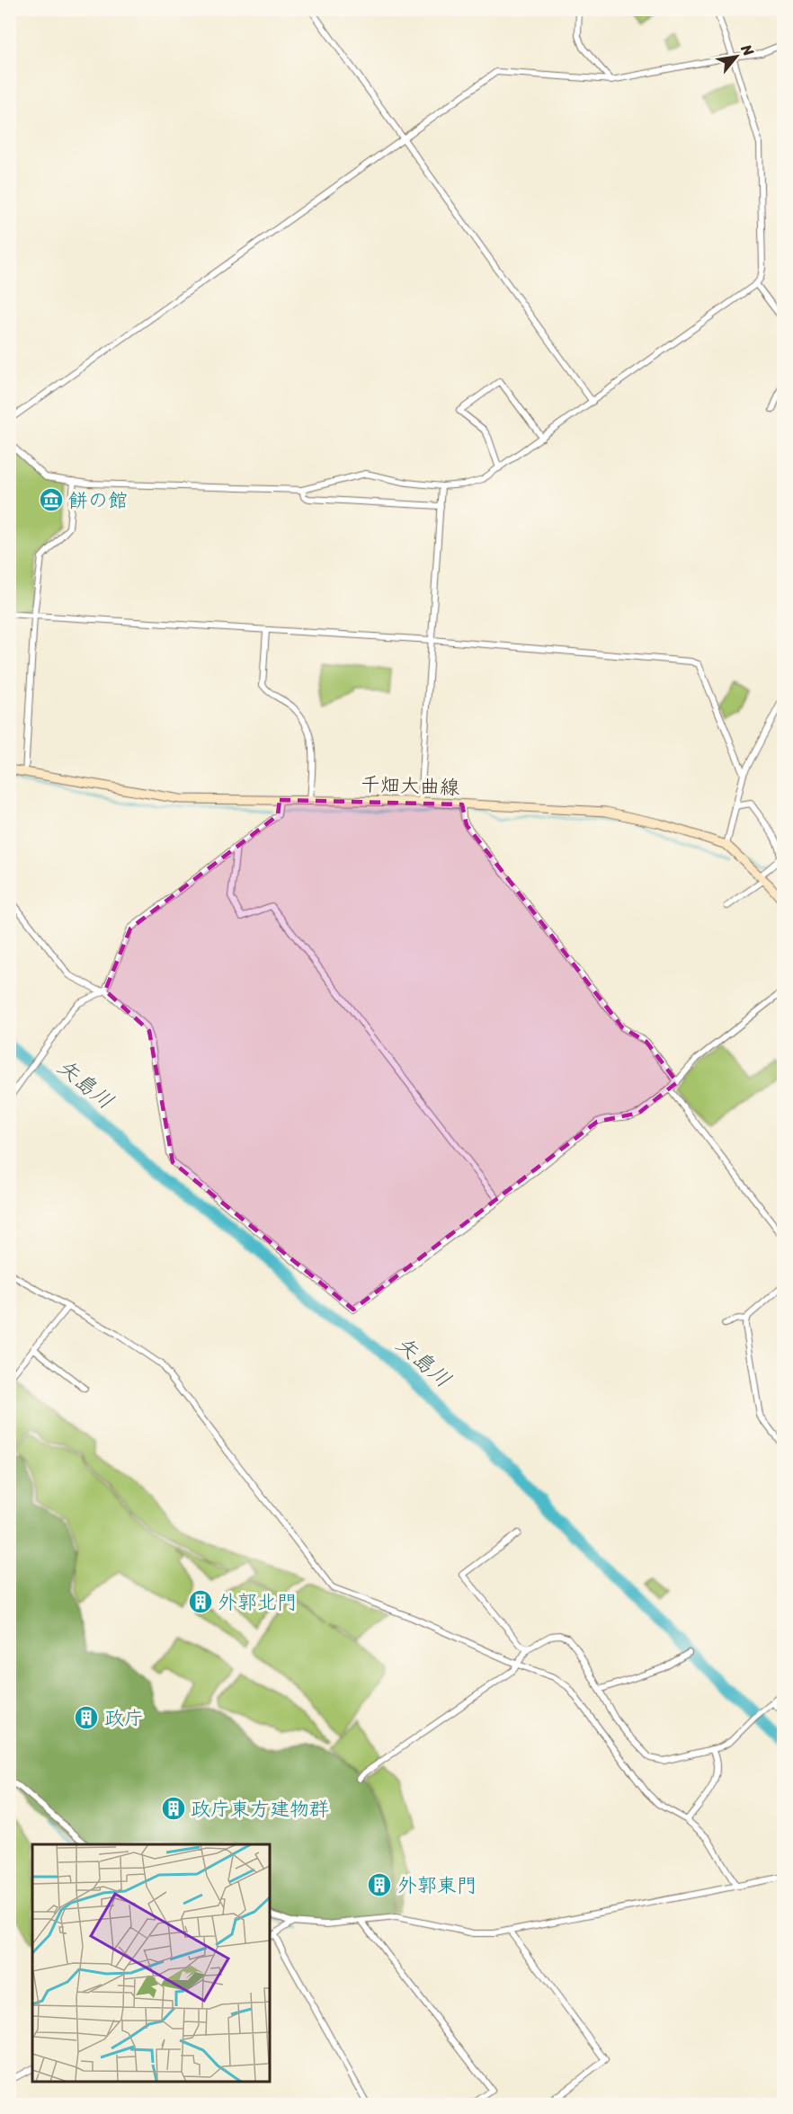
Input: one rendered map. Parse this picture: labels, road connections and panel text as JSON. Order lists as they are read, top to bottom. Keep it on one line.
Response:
{"streets":{"main road":["千畑大曲線"]},"water":["矢島川"],"places":{"museum":["餅の館"],"building":["外郭北門","政庁","政庁東方建物群","外郭東門"]},"north":"top right"}
